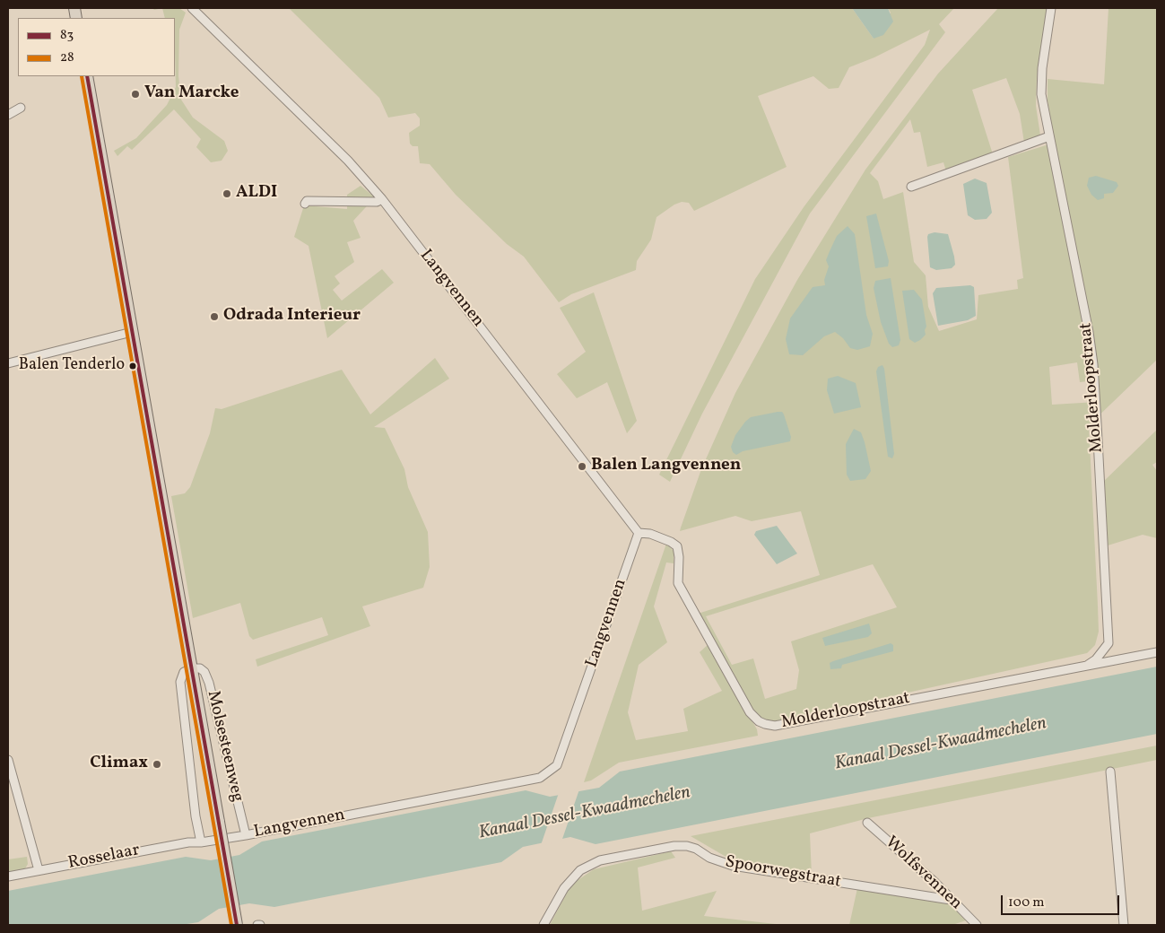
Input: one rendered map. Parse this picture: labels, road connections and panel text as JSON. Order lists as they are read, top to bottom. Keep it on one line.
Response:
{"streets":{"main road":["Molsesteenweg"],"street":["Langvennen","Molderloopstraat","Rosselaar","Spoorwegstraat","Wolfsvennen"]},"crossings":[["Langvennen","Molderloopstraat"],["Langvennen","Molsesteenweg"],["Langvennen","Rosselaar"],["Molsesteenweg","Rosselaar"],["Spoorwegstraat","Wolfsvennen"]],"water":["Kanaal Dessel-Kwaadmechelen"],"places":["Van Marcke","ALDI","Odrada Interieur","Balen Tenderlo","Balen Langvennen","Climax"],"lines":["transit line 83","transit line 28"],"legend":["83","28"],"scale_bar":"100 m"}
